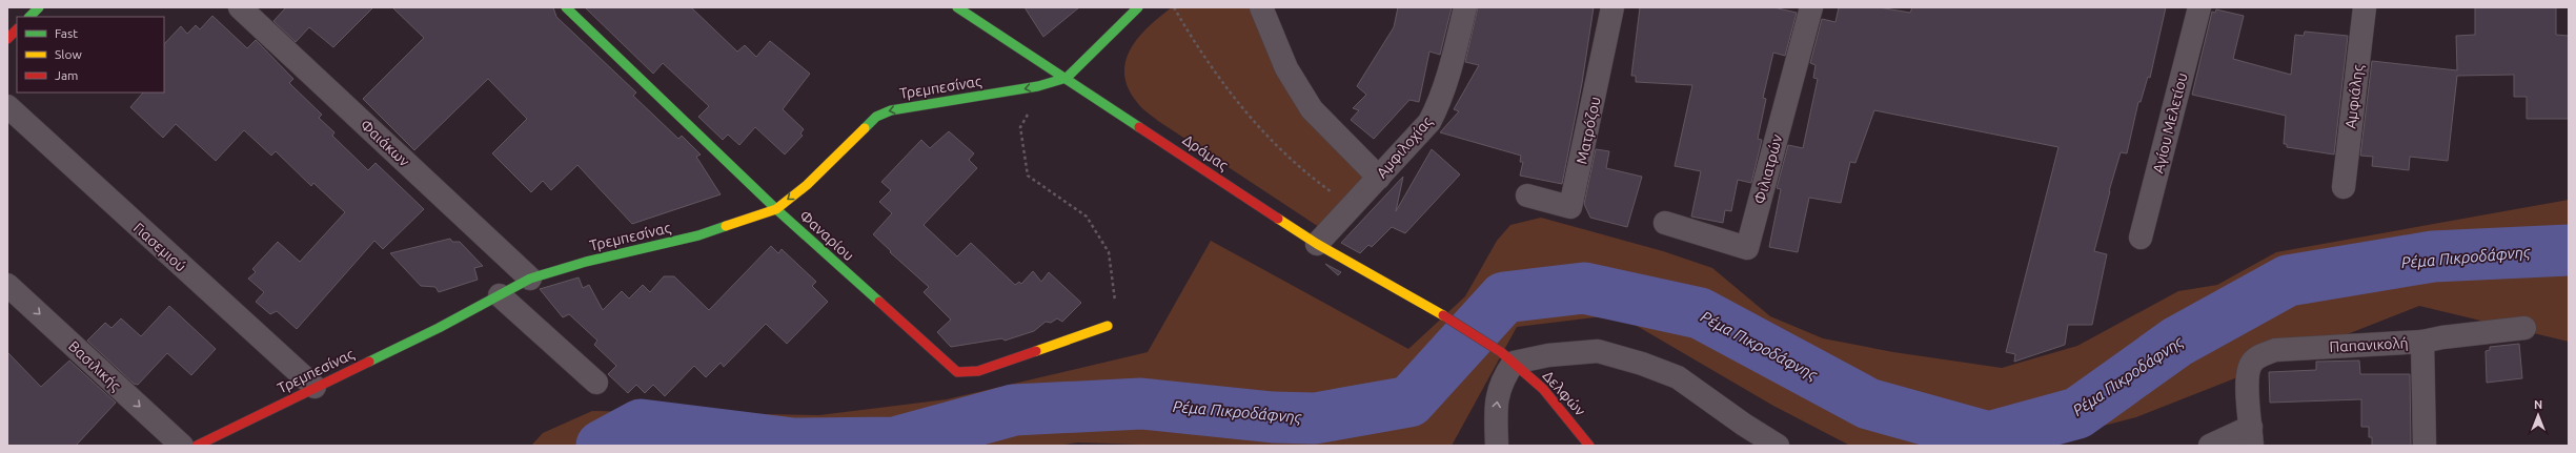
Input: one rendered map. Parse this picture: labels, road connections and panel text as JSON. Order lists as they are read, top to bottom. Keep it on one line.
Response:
{"streets":{"street":["Τρεμπεσίνας","Αμφιάλης","Αγίου Μελετίου","Ματρόζου","Φαιάκων","Αμφιλοχίας","Δράμας","Φιλιατρών","Φαναρίου","Γιασεμιού","Παπανικολή","Βασιλικής","Δελφών"]},"crossings":[["Τρεμπεσίνας","Φαιάκων"],["Τρεμπεσίνας","Δράμας"],["Τρεμπεσίνας","Φαναρίου"],["Τρεμπεσίνας","Γιασεμιού"],["Αμφιλοχίας","Δράμας"],["Δράμας","Δελφών"]],"one_way":["Βασιλικής"],"water":["Ρέμα Πικροδάφνης"],"legend":["Fast","Slow","Jam"],"north":"top"}
